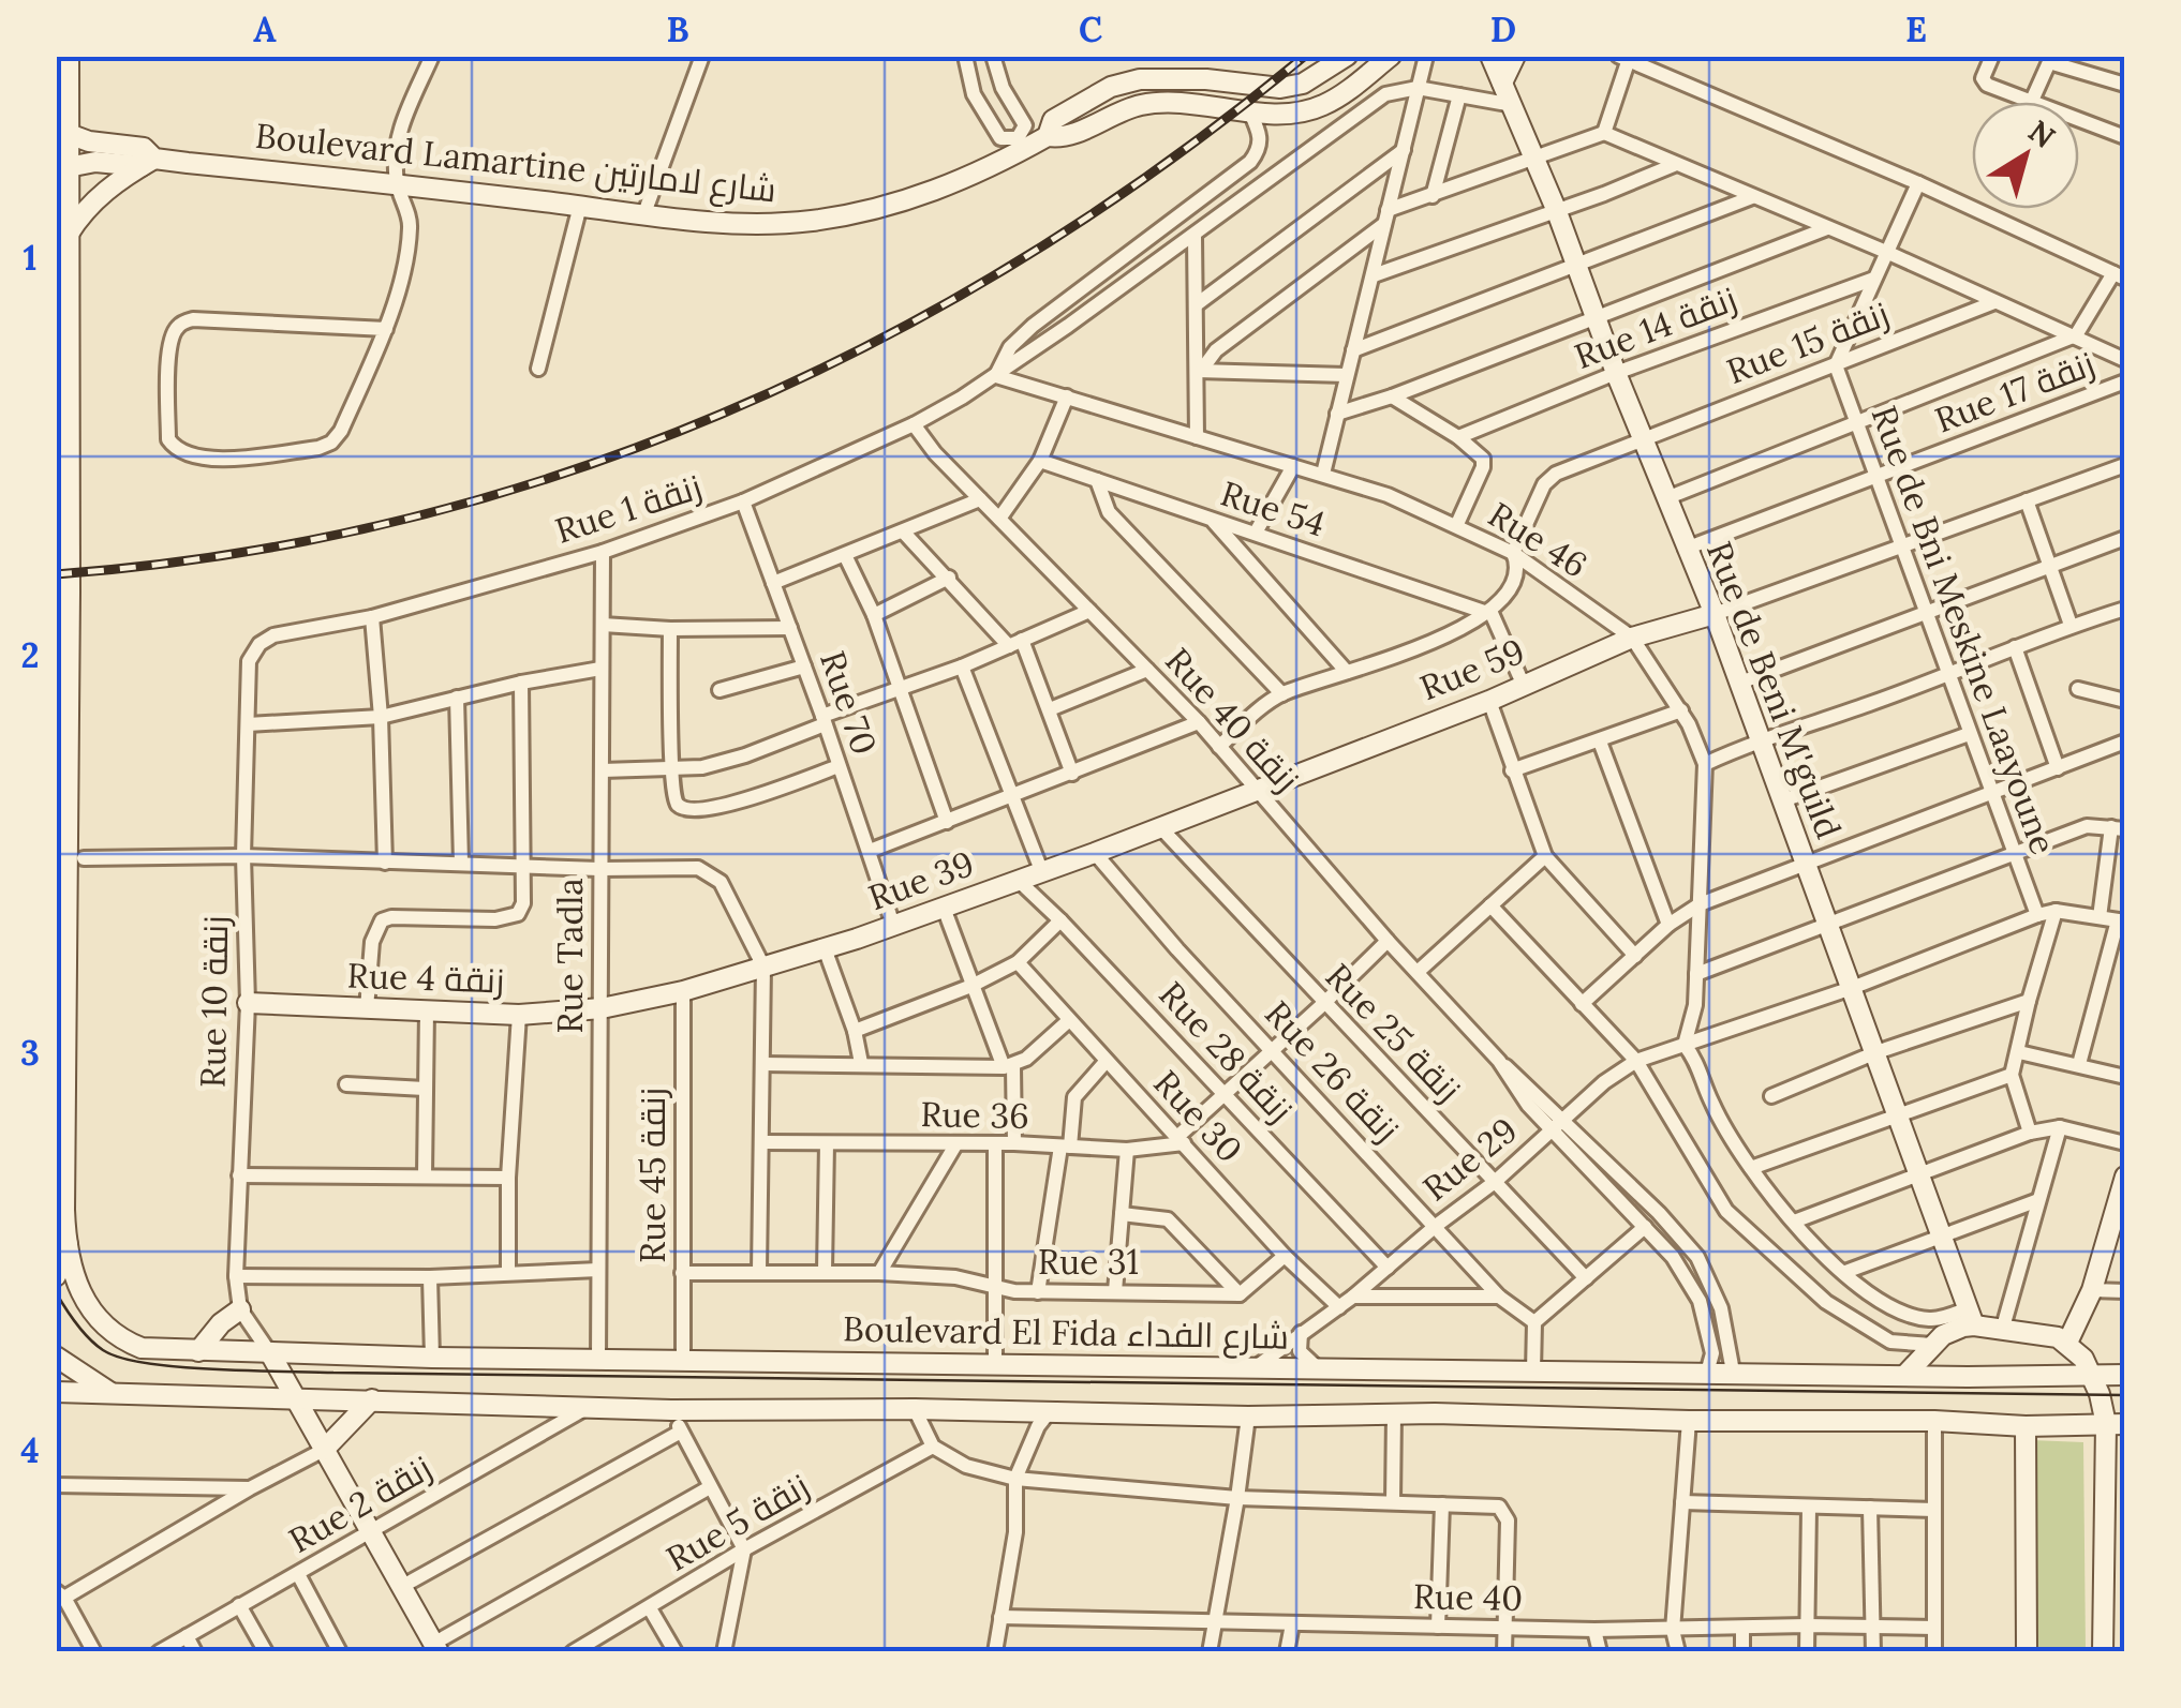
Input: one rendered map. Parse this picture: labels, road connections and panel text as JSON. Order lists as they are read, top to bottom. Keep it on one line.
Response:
{"streets":{"street":["Boulevard Lamartine شارع لامارتين","Rue 14 زنقة","Rue 15 زنقة","Rue 17 زنقة","Rue 1 زنقة","Rue 54","Rue 46","Rue de Bni Meskine Laayoune","Rue 59","Rue de Beni M'guild","Rue 70","Rue 40 زنقة","Rue 39","Rue Tadla","Rue 4 زنقة","Rue 10 زنقة","Rue 25 زنقة","Rue 28 زنقة","Rue 26 زنقة","Rue 36","Rue 30","Rue 29","Rue 45 زنقة","Rue 31","Boulevard El Fida شارع الفداء","Rue 2 زنقة","Rue 5 زنقة","Rue 40"]},"crossings":[["Rue 14 زنقة","Rue de Beni M'guild"],["Rue 15 زنقة","Rue de Bni Meskine Laayoune"],["Rue 15 زنقة","Rue de Beni M'guild"],["Rue 17 زنقة","Rue de Bni Meskine Laayoune"],["Rue 17 زنقة","Rue de Beni M'guild"],["Rue 1 زنقة","Rue 46"],["Rue 1 زنقة","Rue 70"],["Rue 1 زنقة","Rue 40 زنقة"],["Rue 1 زنقة","Rue Tadla"],["Rue 1 زنقة","Rue 10 زنقة"],["Rue 54","Rue 59"],["Rue 46","Rue 59"],["Rue 46","Rue 29"],["Rue de Bni Meskine Laayoune","Rue 29"],["Rue 59","Rue de Beni M'guild"],["Rue 59","Rue 40 زنقة"],["Rue 59","Rue 39"],["Rue de Beni M'guild","Rue 29"],["Rue 70","Rue 39"],["Rue 40 زنقة","Rue 39"],["Rue 40 زنقة","Rue 29"],["Rue 40 زنقة","Boulevard El Fida شارع الفداء"],["Rue 39","Rue Tadla"],["Rue 39","Rue 4 زنقة"],["Rue 39","Rue 25 زنقة"],["Rue 39","Rue 28 زنقة"],["Rue 39","Rue 26 زنقة"],["Rue 39","Rue 45 زنقة"],["Rue Tadla","Rue 4 زنقة"],["Rue Tadla","Boulevard El Fida شارع الفداء"],["Rue 4 زنقة","Rue 10 زنقة"],["Rue 10 زنقة","Boulevard El Fida شارع الفداء"],["Rue 25 زنقة","Rue 29"],["Rue 28 زنقة","Rue 29"],["Rue 26 زنقة","Rue 29"],["Rue 36","Rue 30"],["Rue 30","Rue 29"],["Rue 29","Boulevard El Fida شارع الفداء"],["Rue 45 زنقة","Rue 31"],["Rue 45 زنقة","Boulevard El Fida شارع الفداء"]],"north":"top right","grid":{"columns":["A","B","C","D","E"],"rows":["1","2","3","4"]}}
